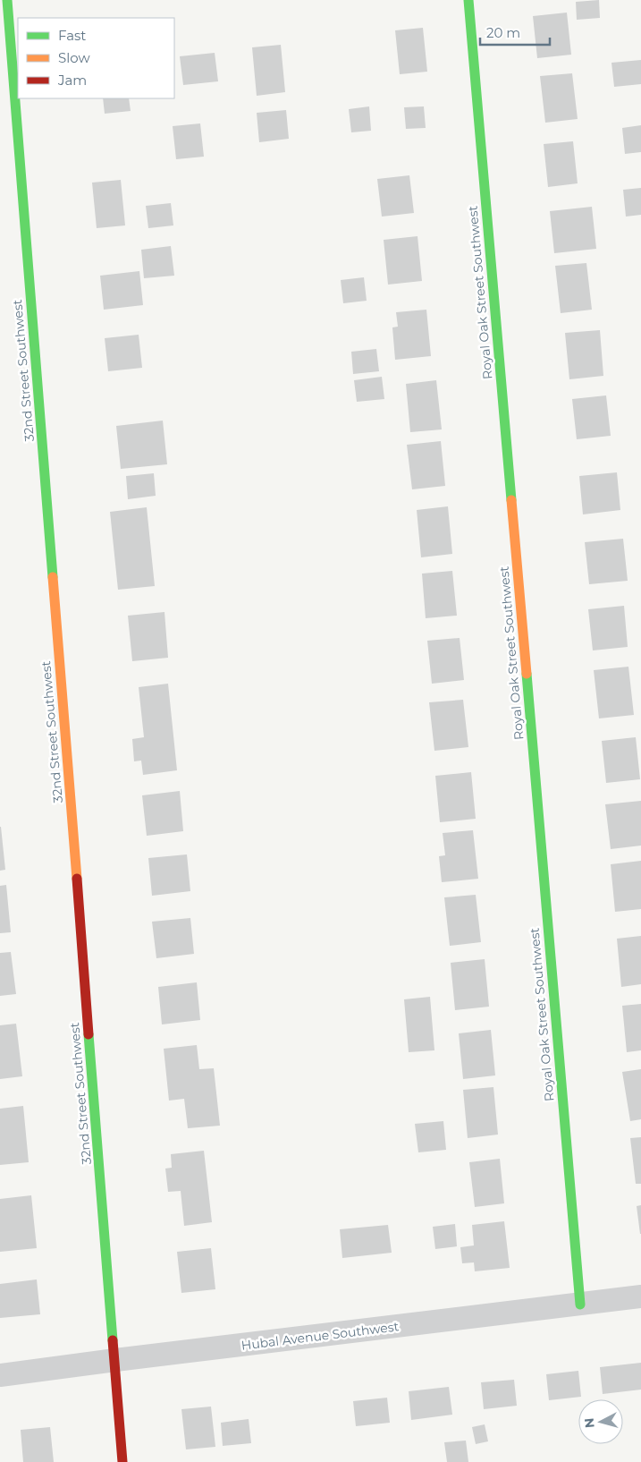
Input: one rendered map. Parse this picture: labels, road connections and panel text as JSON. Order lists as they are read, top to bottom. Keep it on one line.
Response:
{"streets":{"street":["Royal Oak Street Southwest","32nd Street Southwest","Hubal Avenue Southwest"]},"crossings":[["Royal Oak Street Southwest","Hubal Avenue Southwest"],["32nd Street Southwest","Hubal Avenue Southwest"]],"legend":["Fast","Slow","Jam"],"scale_bar":"20 m","north":"left"}
